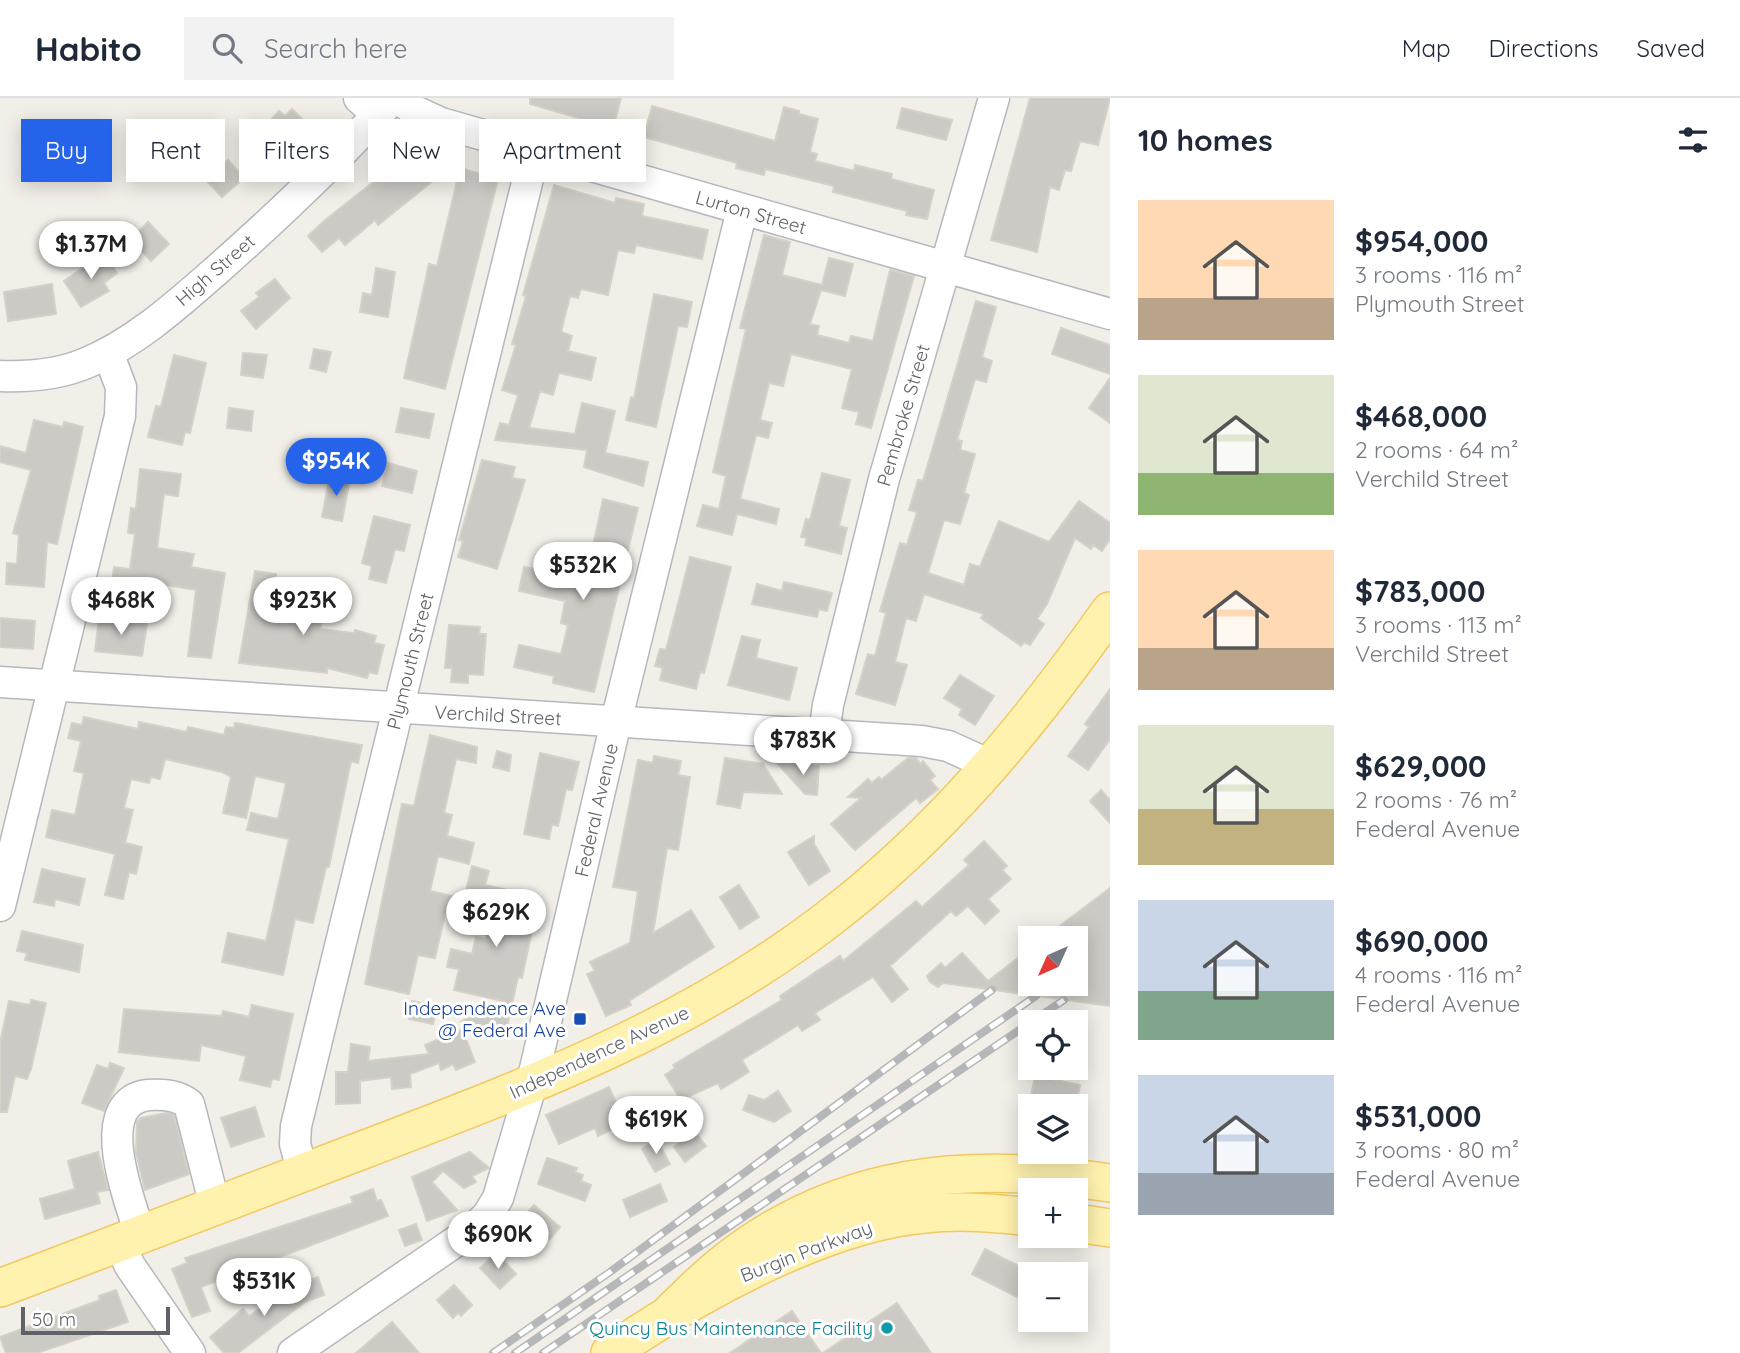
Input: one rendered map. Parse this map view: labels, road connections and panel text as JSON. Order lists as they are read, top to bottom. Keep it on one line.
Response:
{"streets":{"main road":["Independence Avenue","Burgin Parkway"],"street":["Lurton Street","High Street","Pembroke Street","Plymouth Street","Verchild Street","Federal Avenue"]},"crossings":[["Lurton Street","High Street"],["Lurton Street","Pembroke Street"],["Lurton Street","Federal Avenue"],["Pembroke Street","Verchild Street"],["Plymouth Street","Verchild Street"],["Plymouth Street","Independence Avenue"],["Verchild Street","Federal Avenue"],["Verchild Street","Independence Avenue"],["Federal Avenue","Independence Avenue"]],"places":{"transit":["Independence Ave @ Federal Ave"],"other":["Quincy Bus Maintenance Facility"]},"scale_bar":"50 m","north":"bottom left","page":{"header":"Habito","search":"Search here","nav":["Map","Directions","Saved"],"heading":"10 homes","chip":["Buy","Rent","Filters","New","Apartment"],"list":[{"name":"$954,000","note":"3 rooms · 116 m² · Plymouth Street"},{"name":"$468,000","note":"2 rooms · 64 m² · Verchild Street"},{"name":"$783,000","note":"3 rooms · 113 m² · Verchild Street"},{"name":"$629,000","note":"2 rooms · 76 m² · Federal Avenue"},{"name":"$690,000","note":"4 rooms · 116 m² · Federal Avenue"},{"name":"$531,000","note":"3 rooms · 80 m² · Federal Avenue"}],"price":["$1.37M","$954K","$532K","$468K","$923K","$783K","$629K","$619K","$690K","$531K"],"map_buttons":["+","−"],"scale":"50 m"}}
